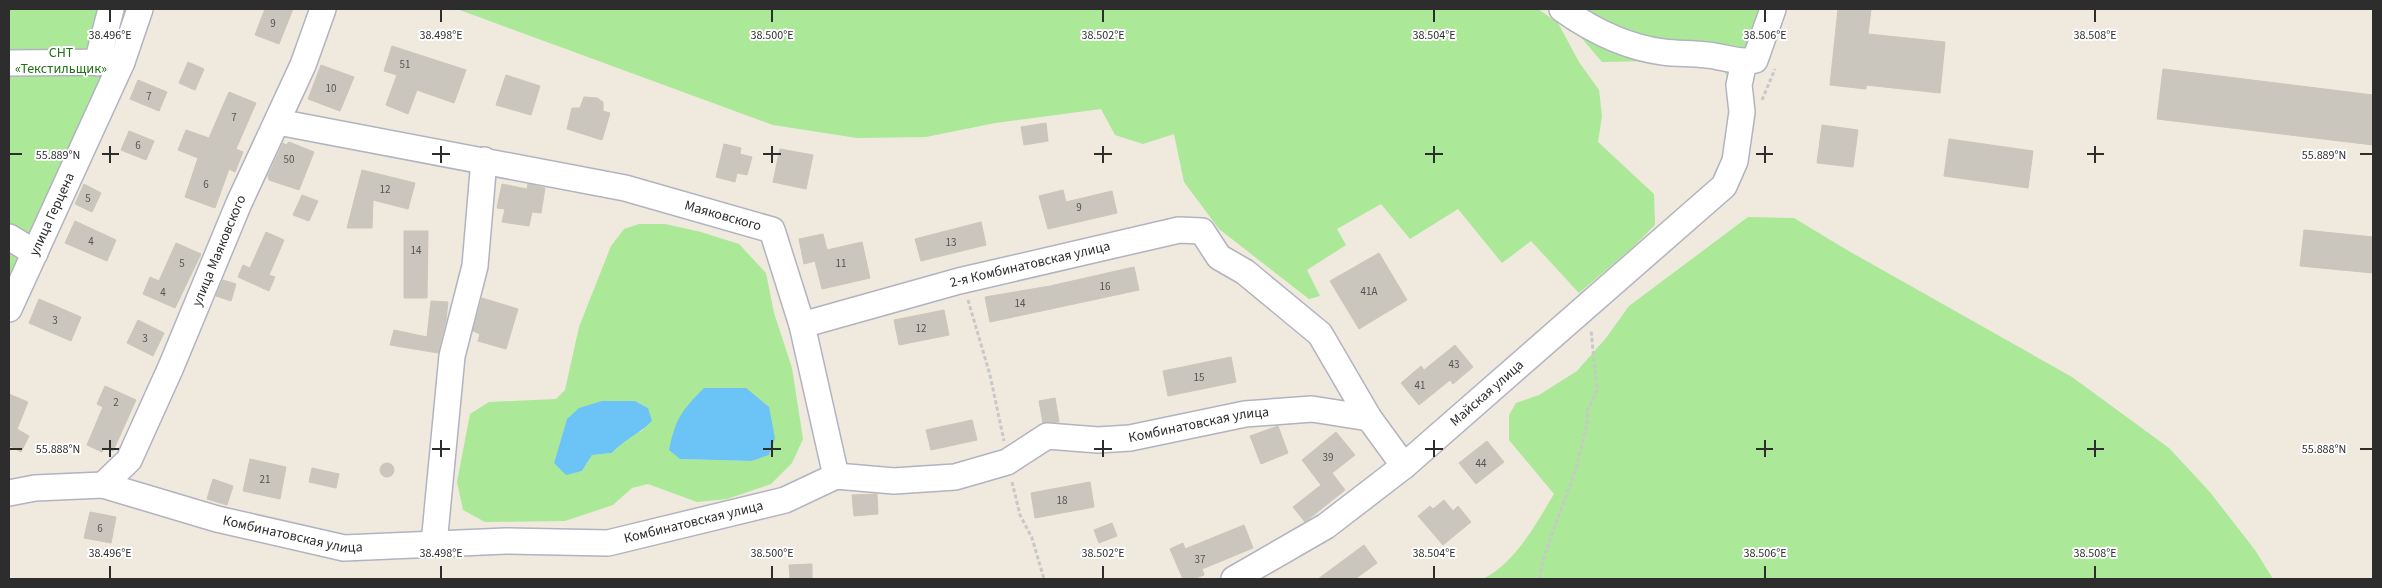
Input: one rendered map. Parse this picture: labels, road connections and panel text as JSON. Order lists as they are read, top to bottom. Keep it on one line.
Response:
{"streets":{"street":["улица Герцена","Маяковского","улица Маяковского","2-я Комбинатовская улица","Майская улица","Комбинатовская улица"]},"crossings":[["Маяковского","улица Маяковского"],["Маяковского","2-я Комбинатовская улица"],["Маяковского","Комбинатовская улица"],["улица Маяковского","Комбинатовская улица"],["2-я Комбинатовская улица","Комбинатовская улица"]],"parks":["СНТ «Текстильщик»"],"house_numbers":["9","51","10","7","7","6","50","6","12","5","9","4","13","14","5","11","16","41А","4","14","3","12","3","43","15","41","2","39","44","21","18","6","37"],"coordinates":["38.496°E","38.498°E","38.500°E","38.502°E","38.504°E","38.506°E","38.508°E","55.889°N","55.888°N"]}
